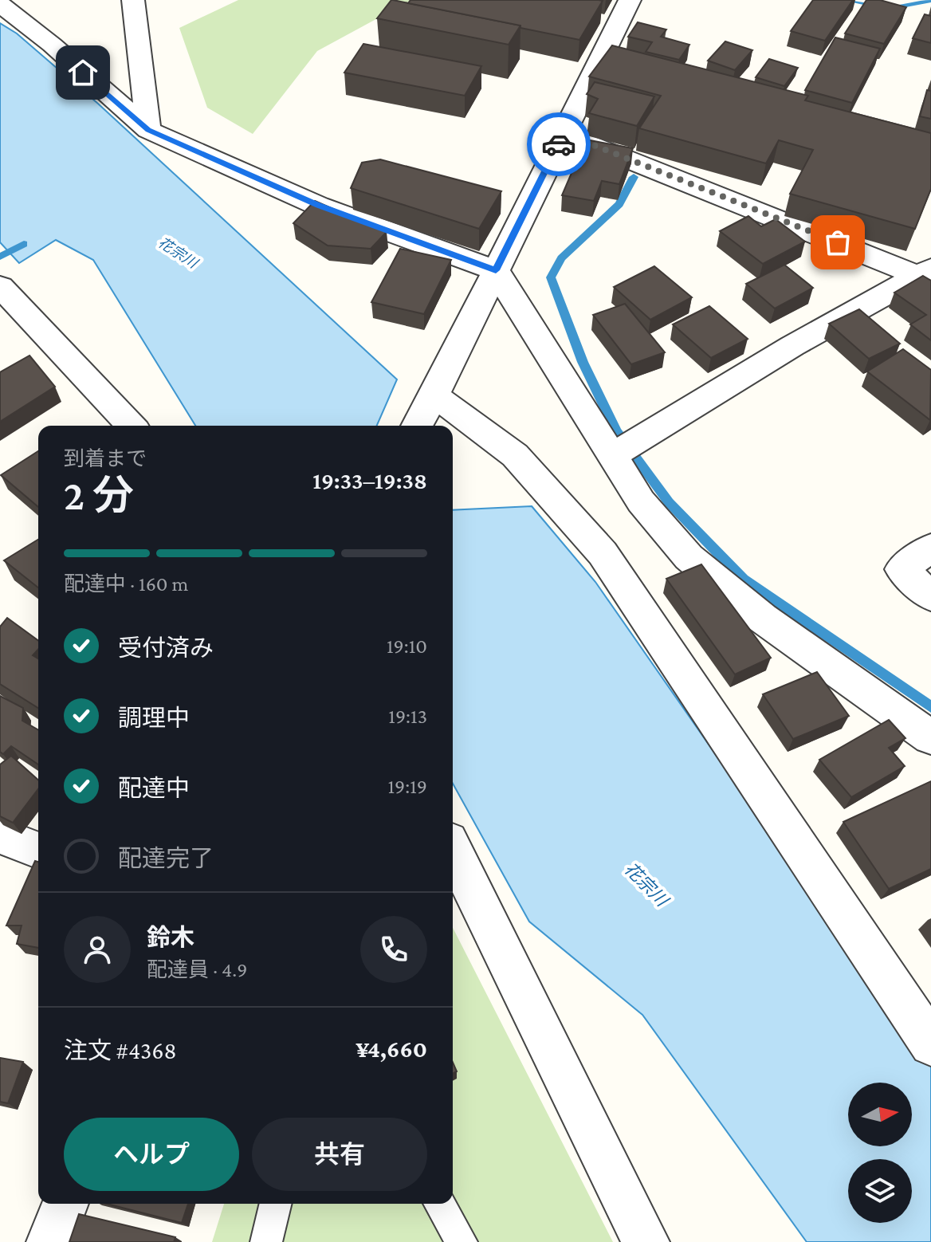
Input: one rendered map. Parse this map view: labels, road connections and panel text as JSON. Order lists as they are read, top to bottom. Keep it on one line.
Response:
{"water":["花宗川"],"north":"right","page":{"heading":["2 分","到着まで","19:33–19:38"],"panel":["鈴木","配達員 · 4.9","注文 #4368","¥4,660"],"bar":"配達中 · 160 m","list":[["受付済み","19:10"],["調理中","19:13"],["配達中","19:19"],"配達完了"],"buttons":["ヘルプ","共有"]}}
